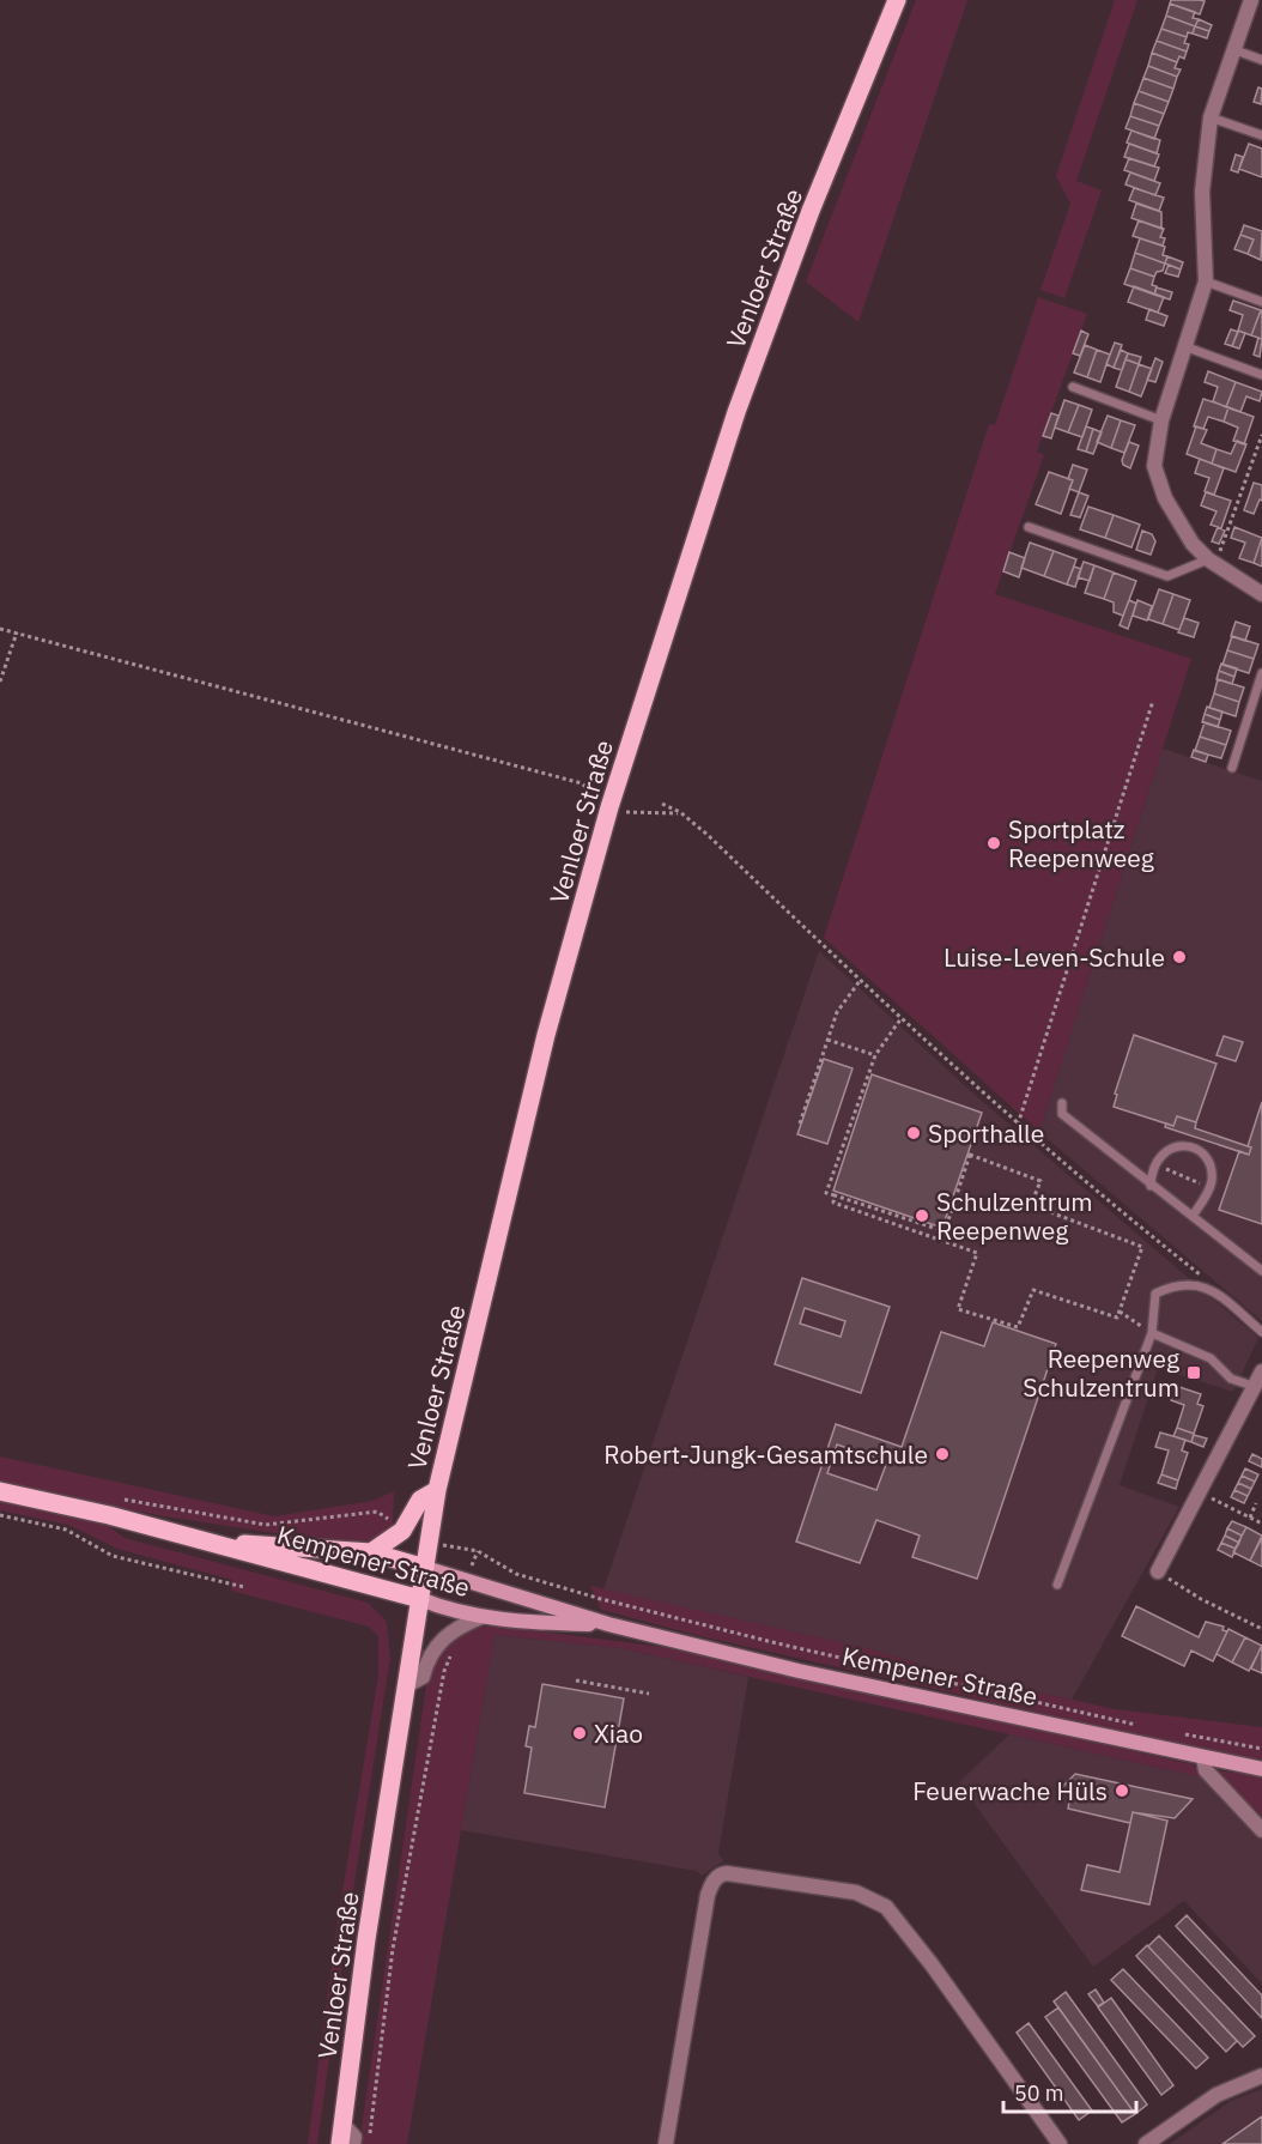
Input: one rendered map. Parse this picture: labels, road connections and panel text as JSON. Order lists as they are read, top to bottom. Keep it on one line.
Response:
{"streets":{"main road":["Venloer Straße","Kempener Straße"]},"crossings":[["Venloer Straße","Kempener Straße"]],"places":{"other":["Sportplatz Reepenweeg","Luise-Leven-Schule","Sporthalle","Schulzentrum Reepenweg","Robert-Jungk-Gesamtschule","Xiao","Feuerwache Hüls"],"transit":["Reepenweg Schulzentrum"]},"scale_bar":"50 m"}
